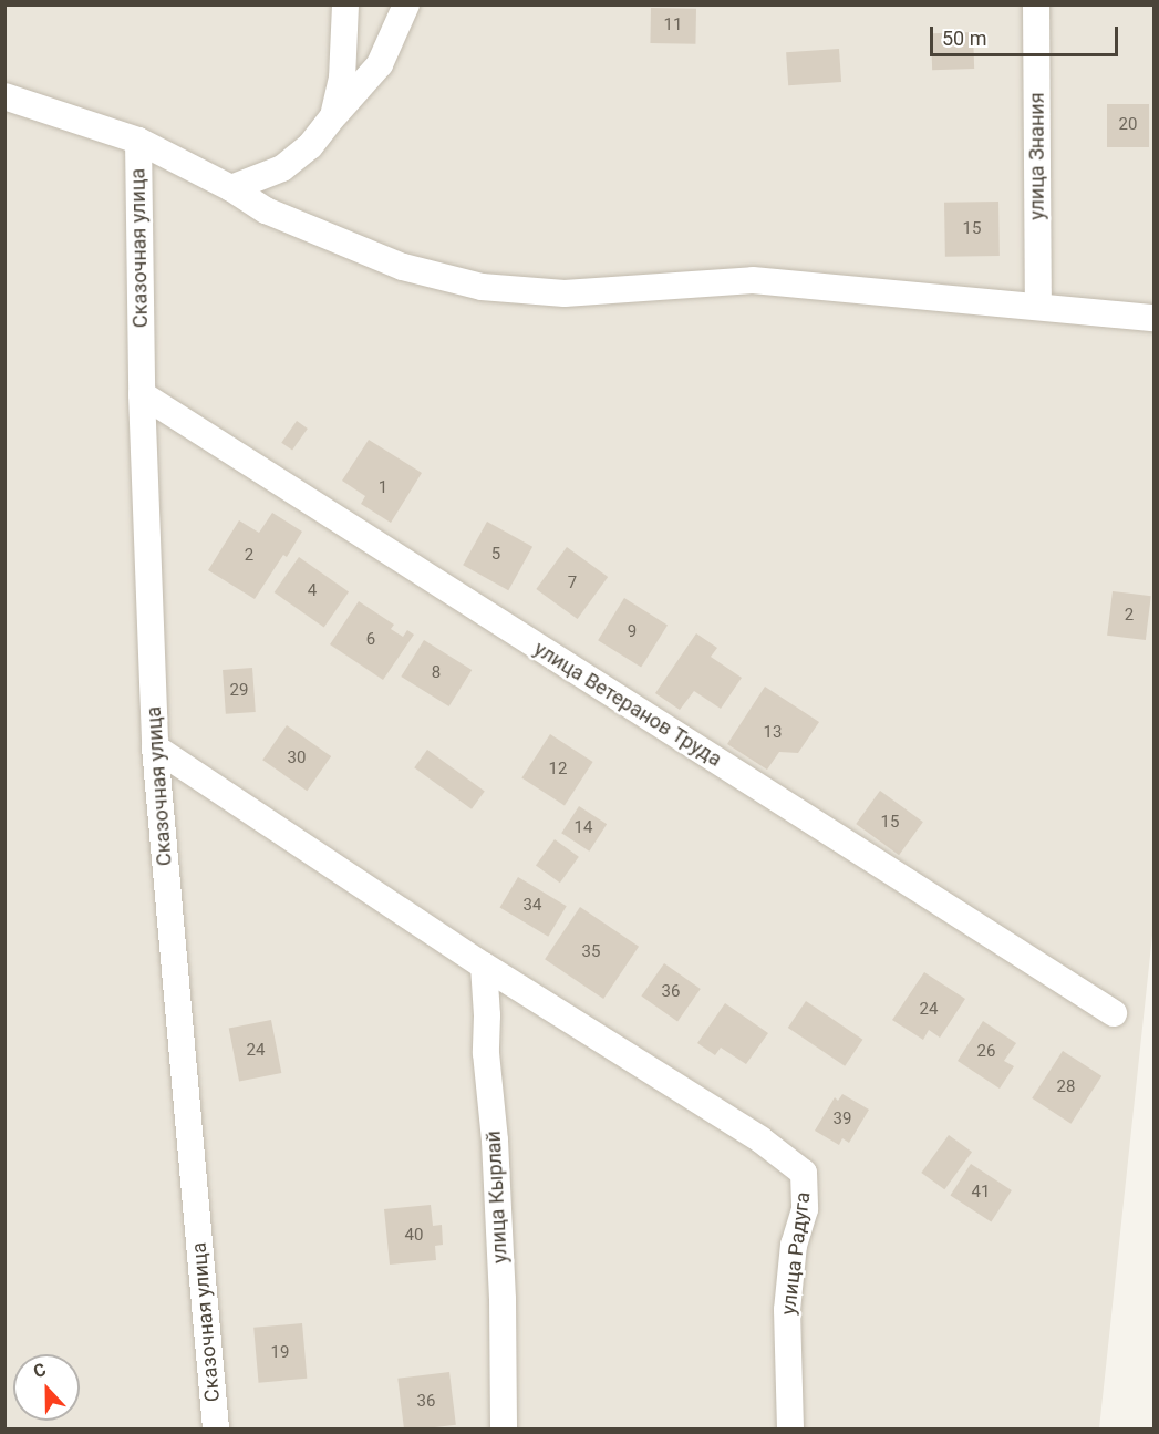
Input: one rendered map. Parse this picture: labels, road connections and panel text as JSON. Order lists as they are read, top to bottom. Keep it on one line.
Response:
{"streets":{"street":["улица Знания","Сказочная улица","улица Ветеранов Труда","улица Кырлай","улица Радуга"]},"crossings":[["Сказочная улица","улица Ветеранов Труда"],["улица Кырлай","улица Радуга"]],"house_numbers":["11","20","15","1","5","2","7","4","2","9","6","8","29","13","30","12","15","14","34","35","36","24","24","26","28","39","41","40","19","36"],"scale_bar":"50 m","north":"top"}
